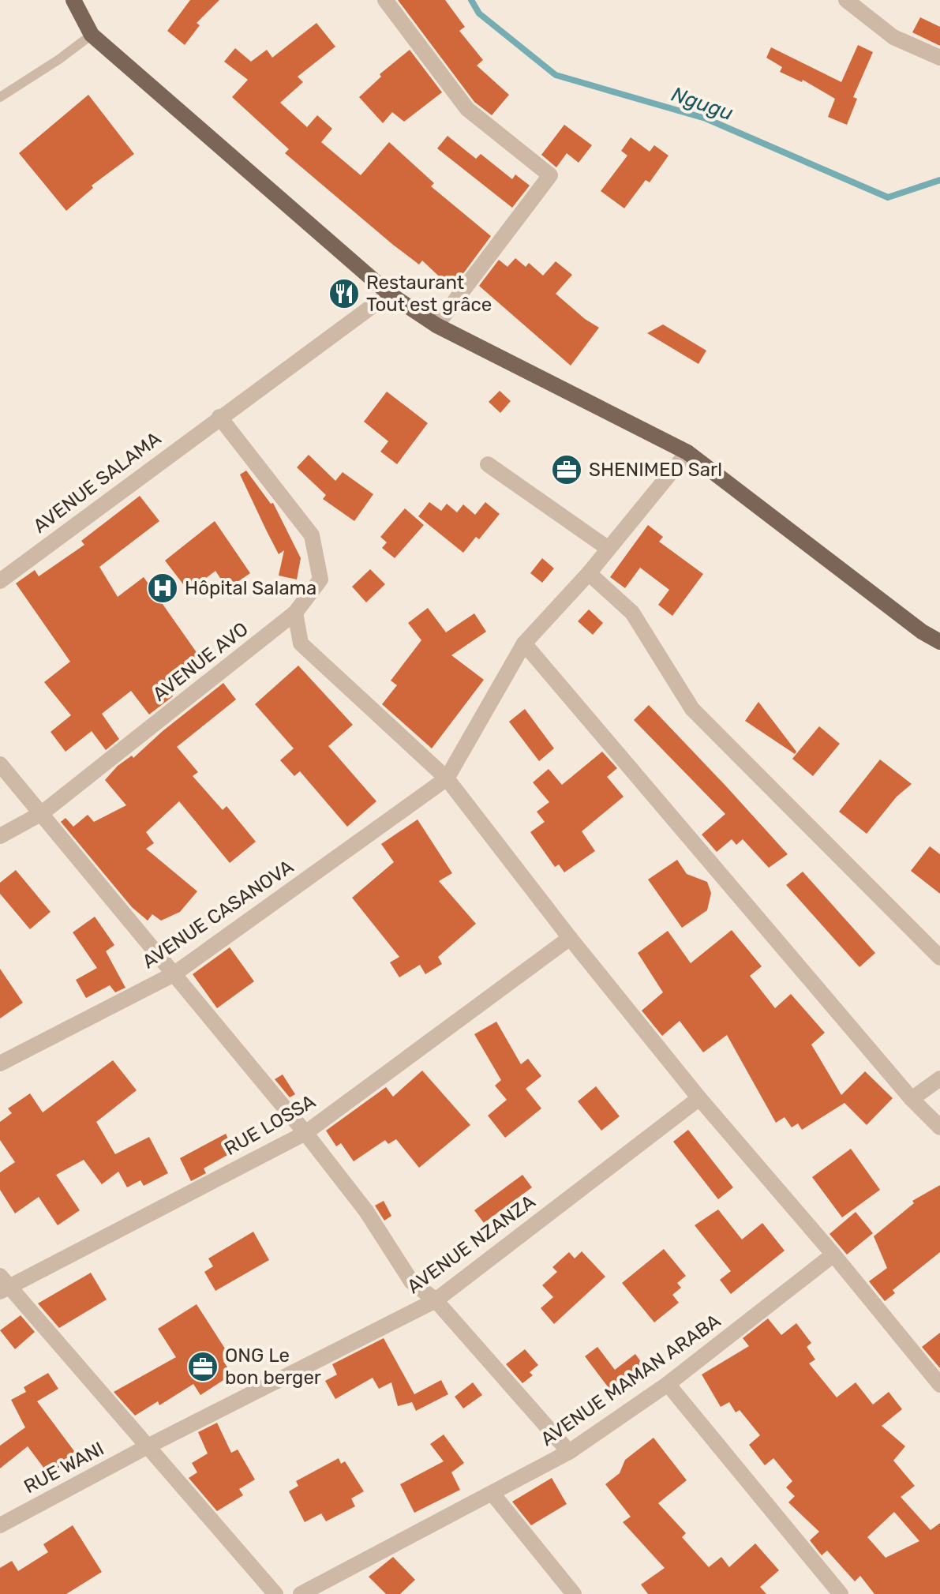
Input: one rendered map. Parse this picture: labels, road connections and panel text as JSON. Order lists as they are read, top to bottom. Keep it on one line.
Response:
{"streets":{"street":["AVENUE SALAMA","AVENUE AVO","AVENUE CASANOVA","RUE LOSSA","AVENUE NZANZA","AVENUE MAMAN ARABA","RUE WANI"]},"crossings":[["AVENUE SALAMA","AVENUE AVO"],["AVENUE NZANZA","RUE WANI"]],"water":["Ngugu"],"places":{"restaurant":["Restaurant Tout est grâce"],"office":["SHENIMED Sarl","ONG Le bon berger"],"hospital":["Hôpital Salama"]}}
